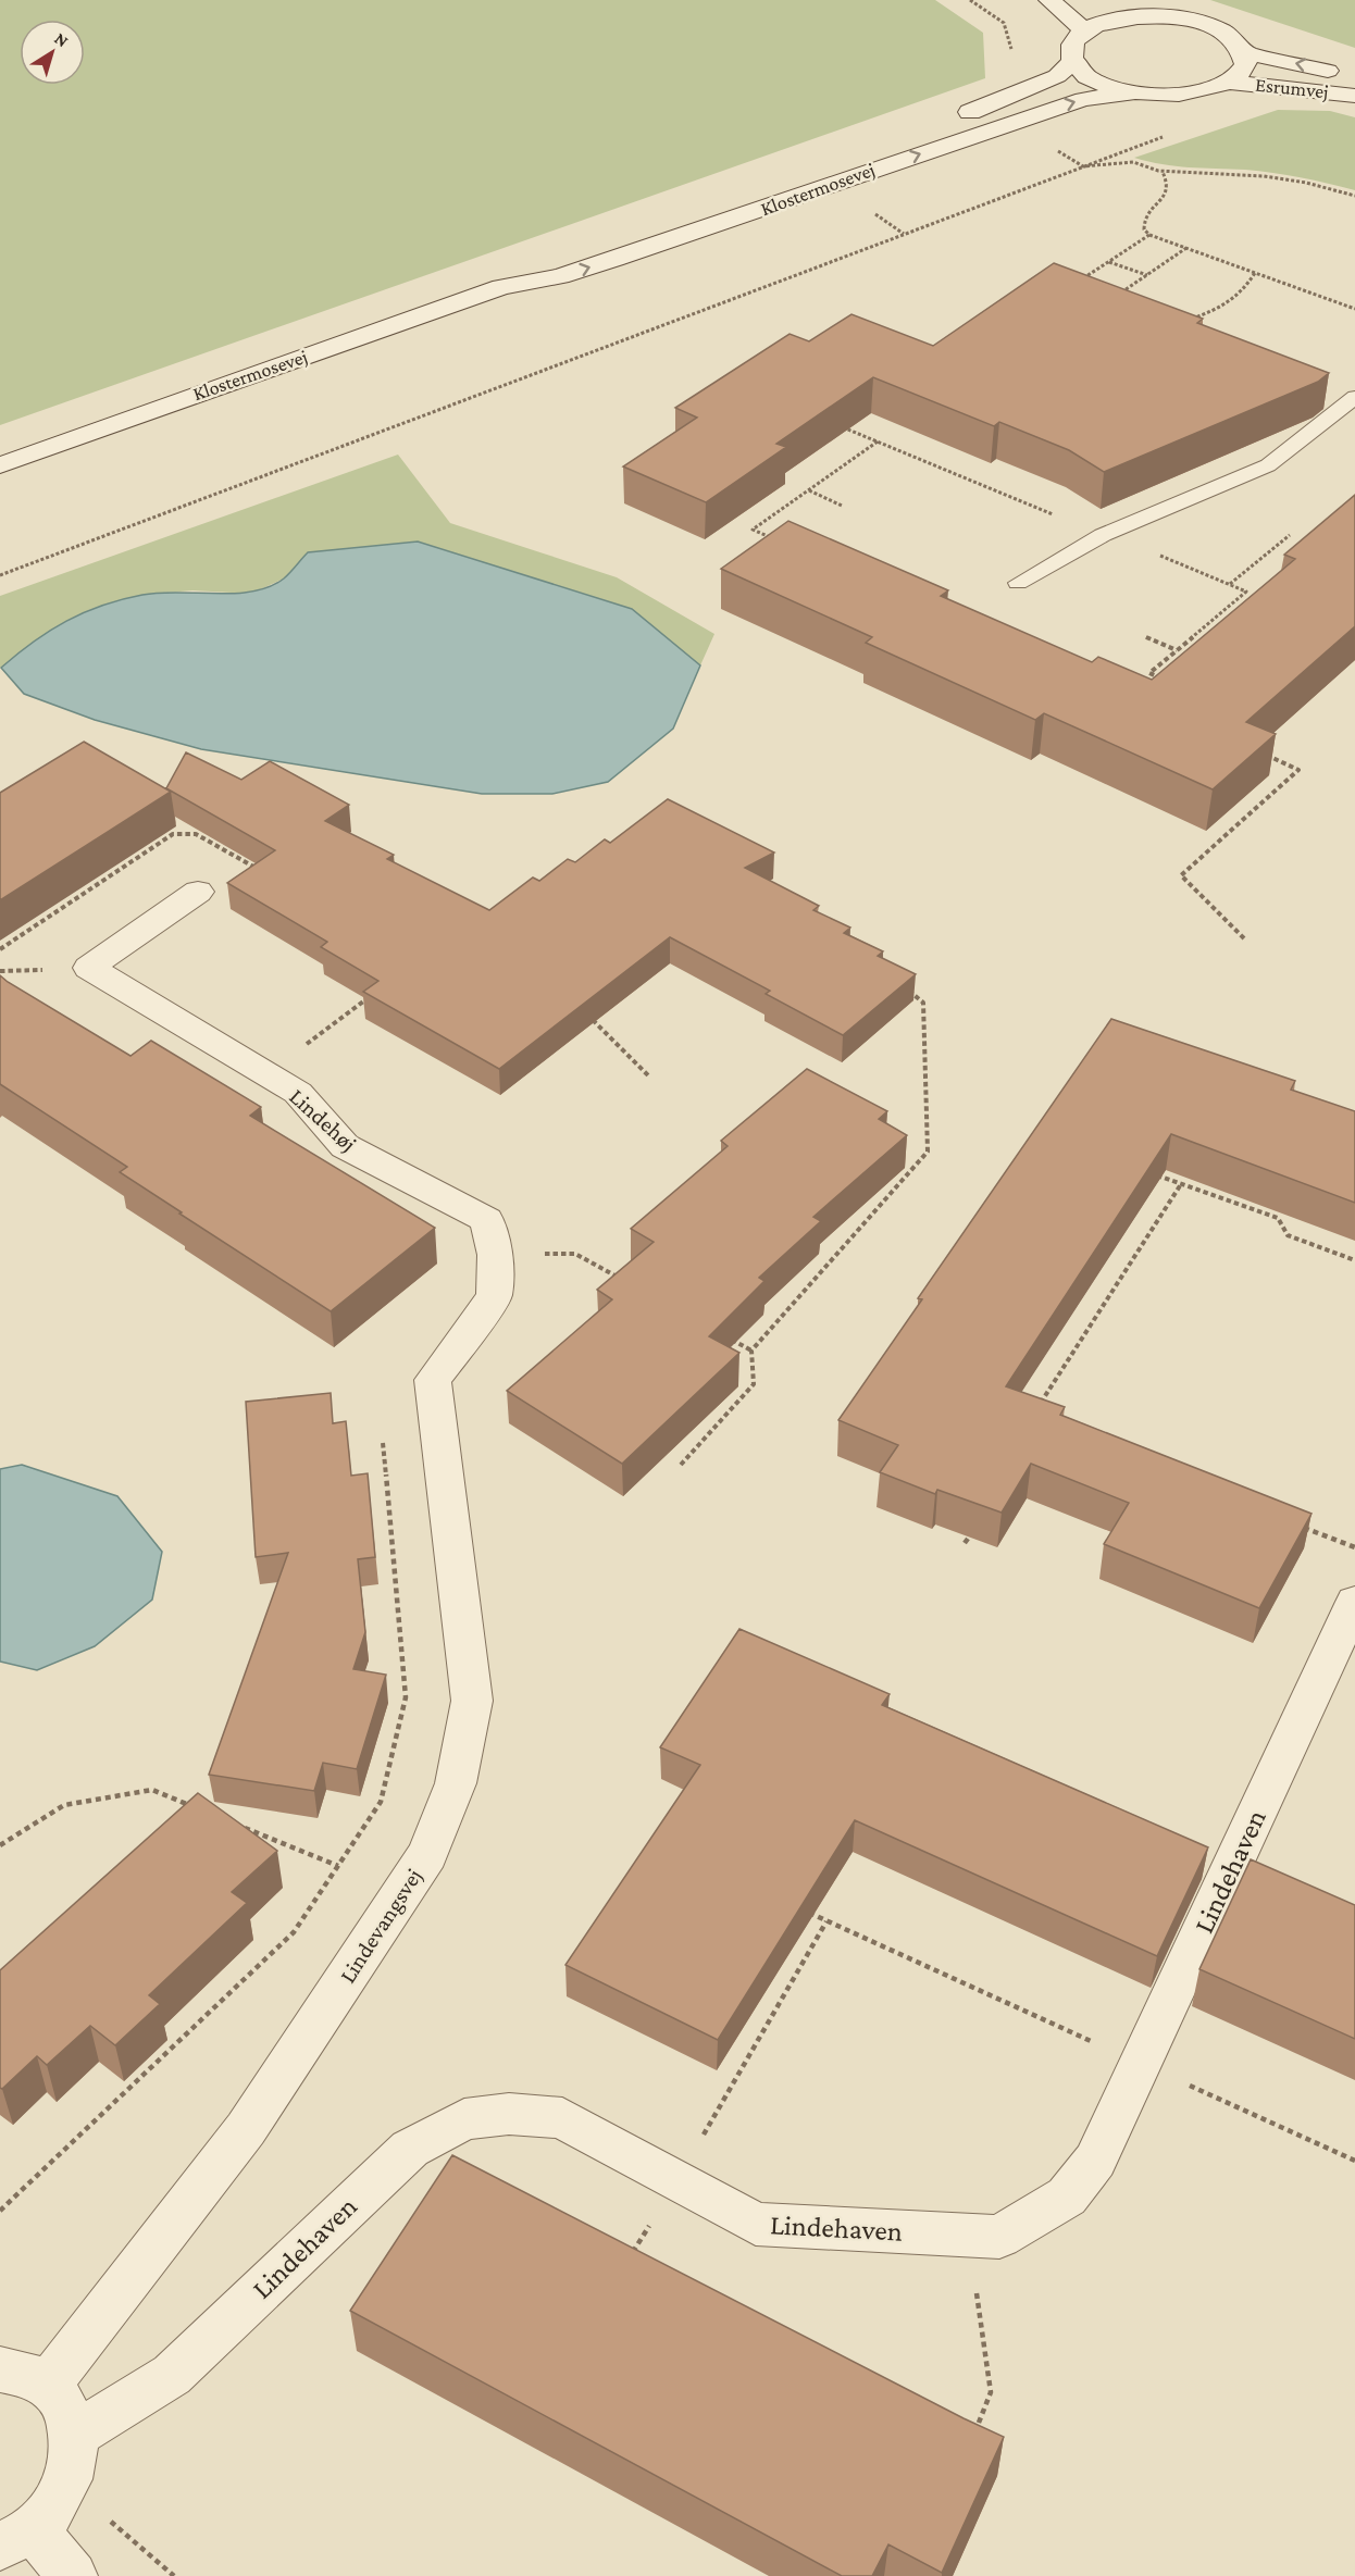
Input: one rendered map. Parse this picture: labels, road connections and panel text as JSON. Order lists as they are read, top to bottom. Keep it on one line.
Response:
{"streets":{"main road":["Esrumvej","Klostermosevej","Lindehøj","Lindehaven","Lindevangsvej"]},"crossings":[["Lindehøj","Lindevangsvej"]],"north":"top right"}
